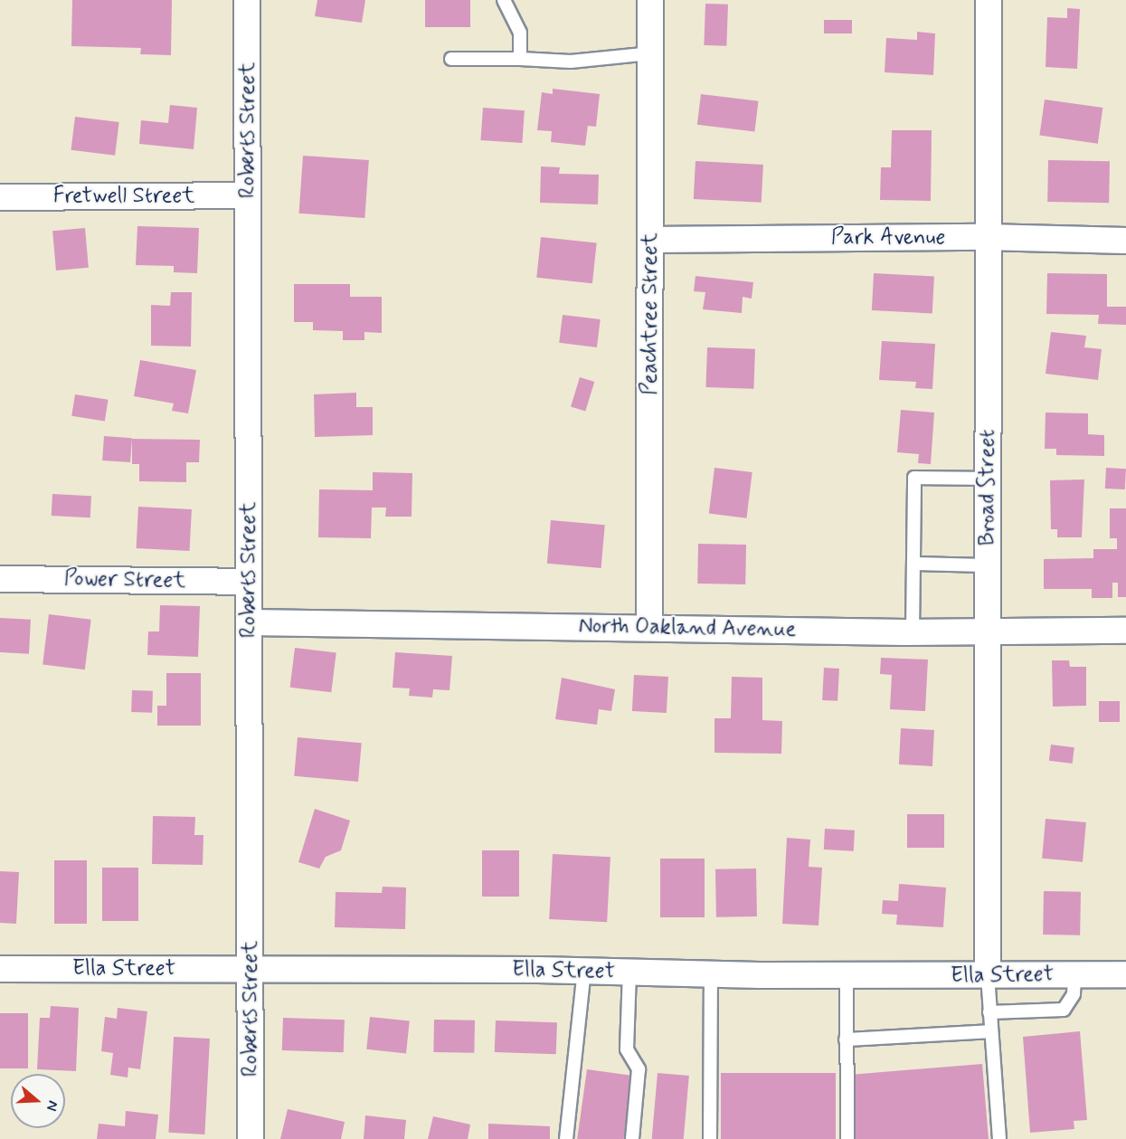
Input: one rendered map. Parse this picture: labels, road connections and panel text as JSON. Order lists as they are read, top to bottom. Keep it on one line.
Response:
{"streets":{"street":["Roberts Street","Fretwell Street","Park Avenue","Peachtree Street","Broad Street","Power Street","North Oakland Avenue","Ella Street"]},"crossings":[["Roberts Street","Fretwell Street"],["Roberts Street","Power Street"],["Roberts Street","North Oakland Avenue"],["Roberts Street","Ella Street"],["Park Avenue","Peachtree Street"],["Park Avenue","Broad Street"],["Peachtree Street","North Oakland Avenue"],["Broad Street","North Oakland Avenue"],["Broad Street","Ella Street"]],"north":"right"}
